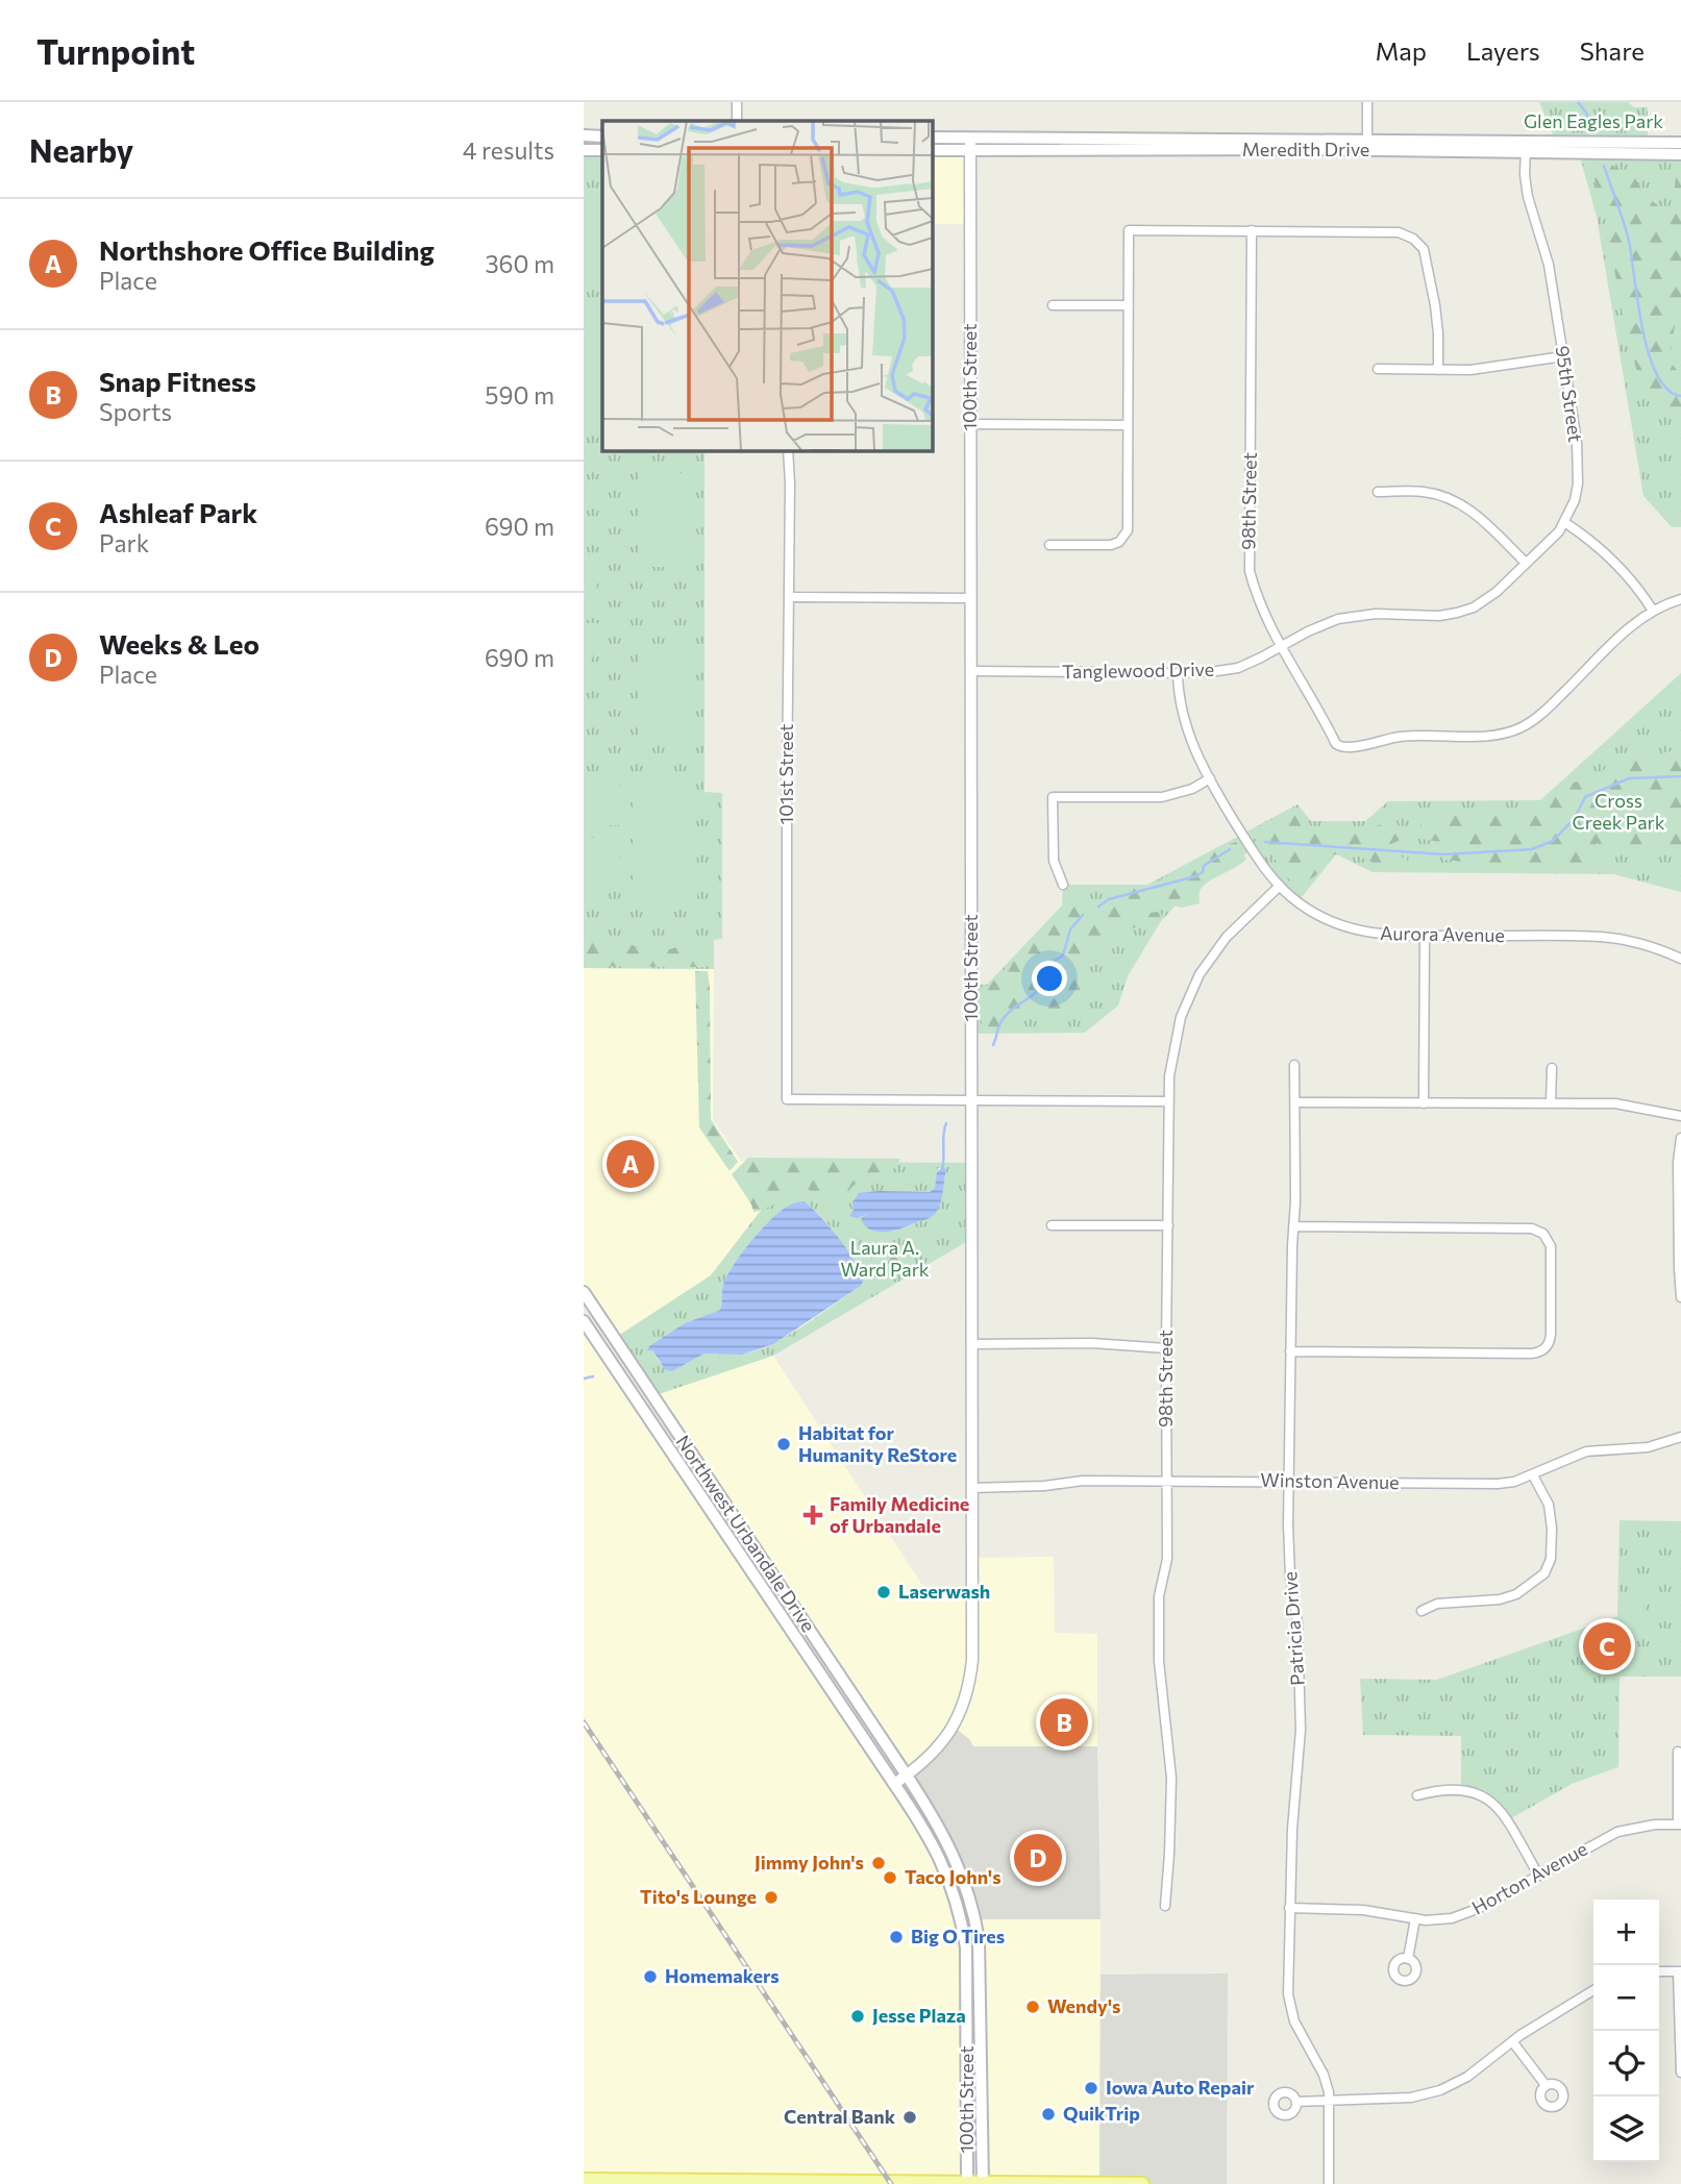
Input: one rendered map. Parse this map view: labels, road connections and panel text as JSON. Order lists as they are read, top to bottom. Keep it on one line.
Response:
{"streets":{"main road":["Meredith Drive","100th Street","Northwest Urbandale Drive"],"street":["95th Street","98th Street","Tanglewood Drive","101st Street","Aurora Avenue","Winston Avenue","Patricia Drive","Horton Avenue"]},"crossings":[["Meredith Drive","100th Street"],["Meredith Drive","95th Street"],["100th Street","Tanglewood Drive"],["100th Street","101st Street"],["100th Street","Winston Avenue"],["100th Street","Northwest Urbandale Drive"],["95th Street","Tanglewood Drive"],["98th Street","Tanglewood Drive"],["98th Street","Aurora Avenue"],["98th Street","Winston Avenue"],["Tanglewood Drive","Aurora Avenue"],["Winston Avenue","Patricia Drive"],["Patricia Drive","Horton Avenue"]],"parks":["Glen Eagles Park","Cross Creek Park","Laura A. Ward Park"],"places":{"other":["Habitat for Humanity ReStore","Laserwash","Jimmy John's","Taco John's","Tito's Lounge","Big O Tires","Homemakers","Wendy's","Jesse Plaza","Iowa Auto Repair","QuikTrip","Central Bank"],"health":["Family Medicine of Urbandale"]},"page":{"header":"Turnpoint","nav":["Map","Layers","Share"],"heading":["Nearby","4 results"],"list":[{"mark":"A","name":"Northshore Office Building","note":"Place","value":"360 m"},{"mark":"B","name":"Snap Fitness","note":"Sports","value":"590 m"},{"mark":"C","name":"Ashleaf Park","note":"Park","value":"690 m"},{"mark":"D","name":"Weeks & Leo","note":"Place","value":"690 m"}],"pins":["A","C","B","D"],"map_buttons":["+","−"]}}
